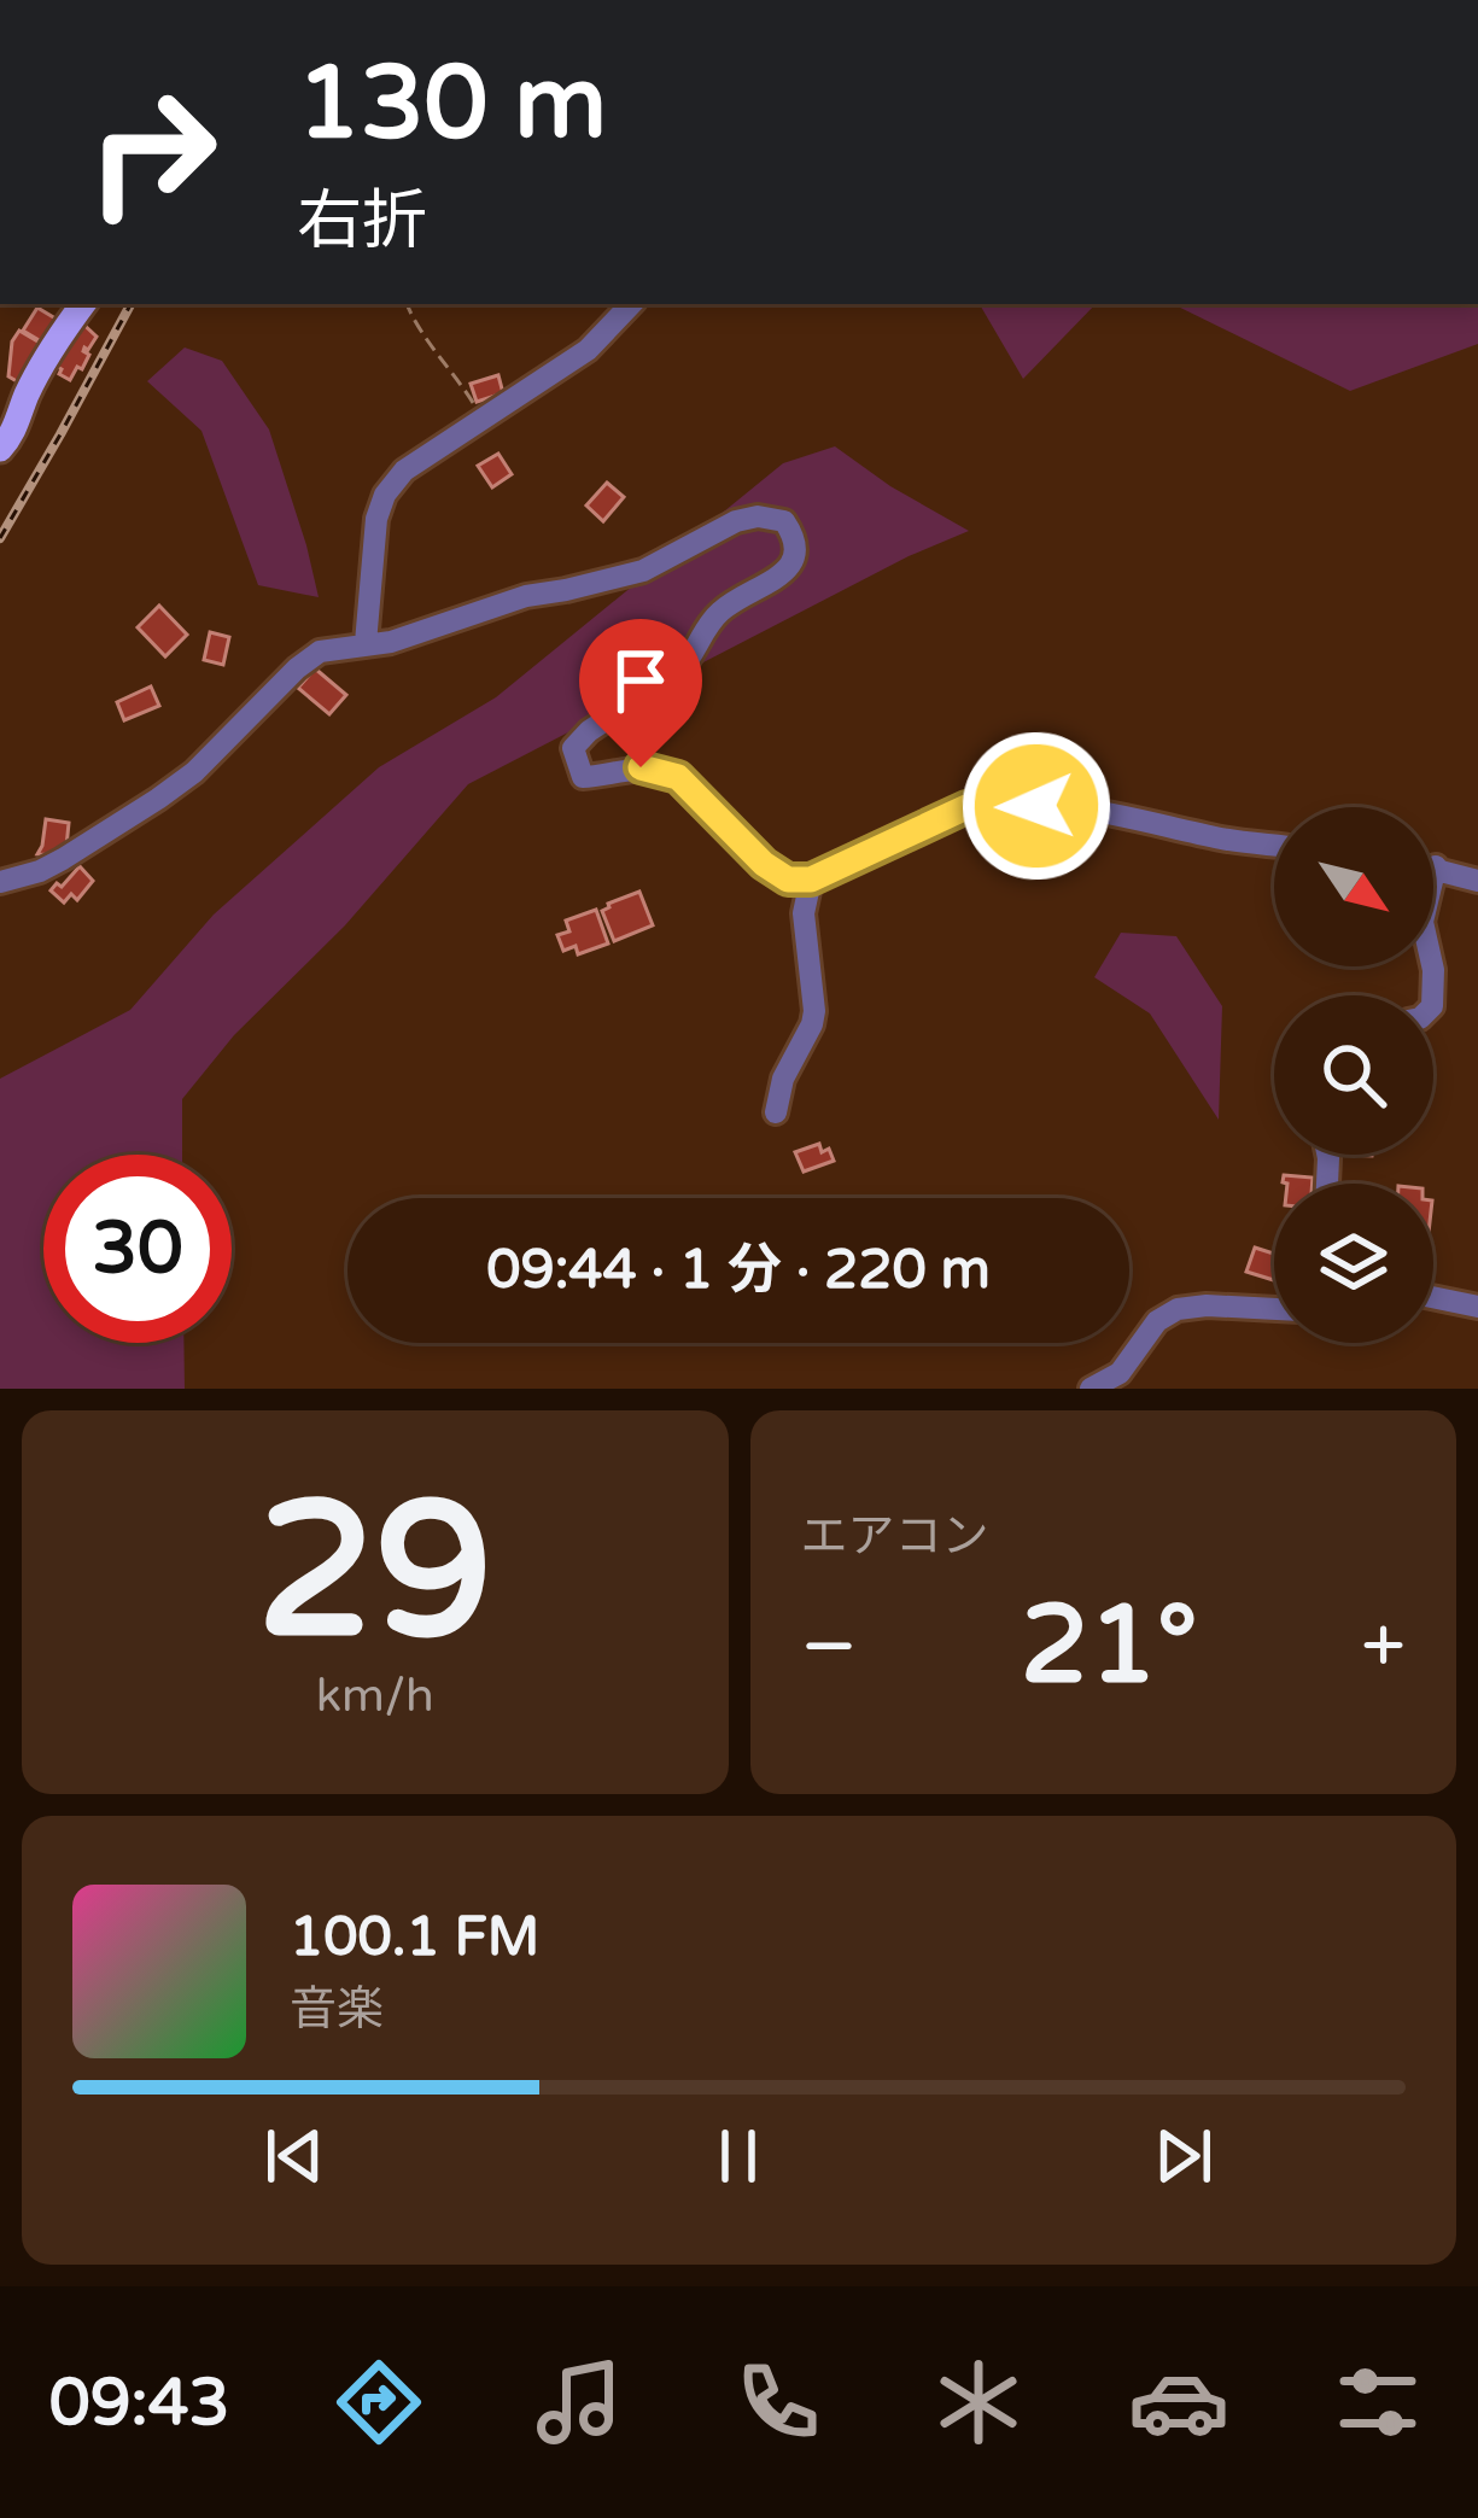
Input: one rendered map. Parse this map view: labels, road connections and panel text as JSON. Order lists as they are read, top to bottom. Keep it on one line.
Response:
{"north":"bottom right","page":{"turn":["130 m","右折"],"limit":"30","trip":"09:44 · 1 分 · 220 m","tile":[["29","km/h"],"エアコン"],"heat":["−","21°","+"],"song":["100.1 FM","音楽"],"tabs":"09:43"}}
